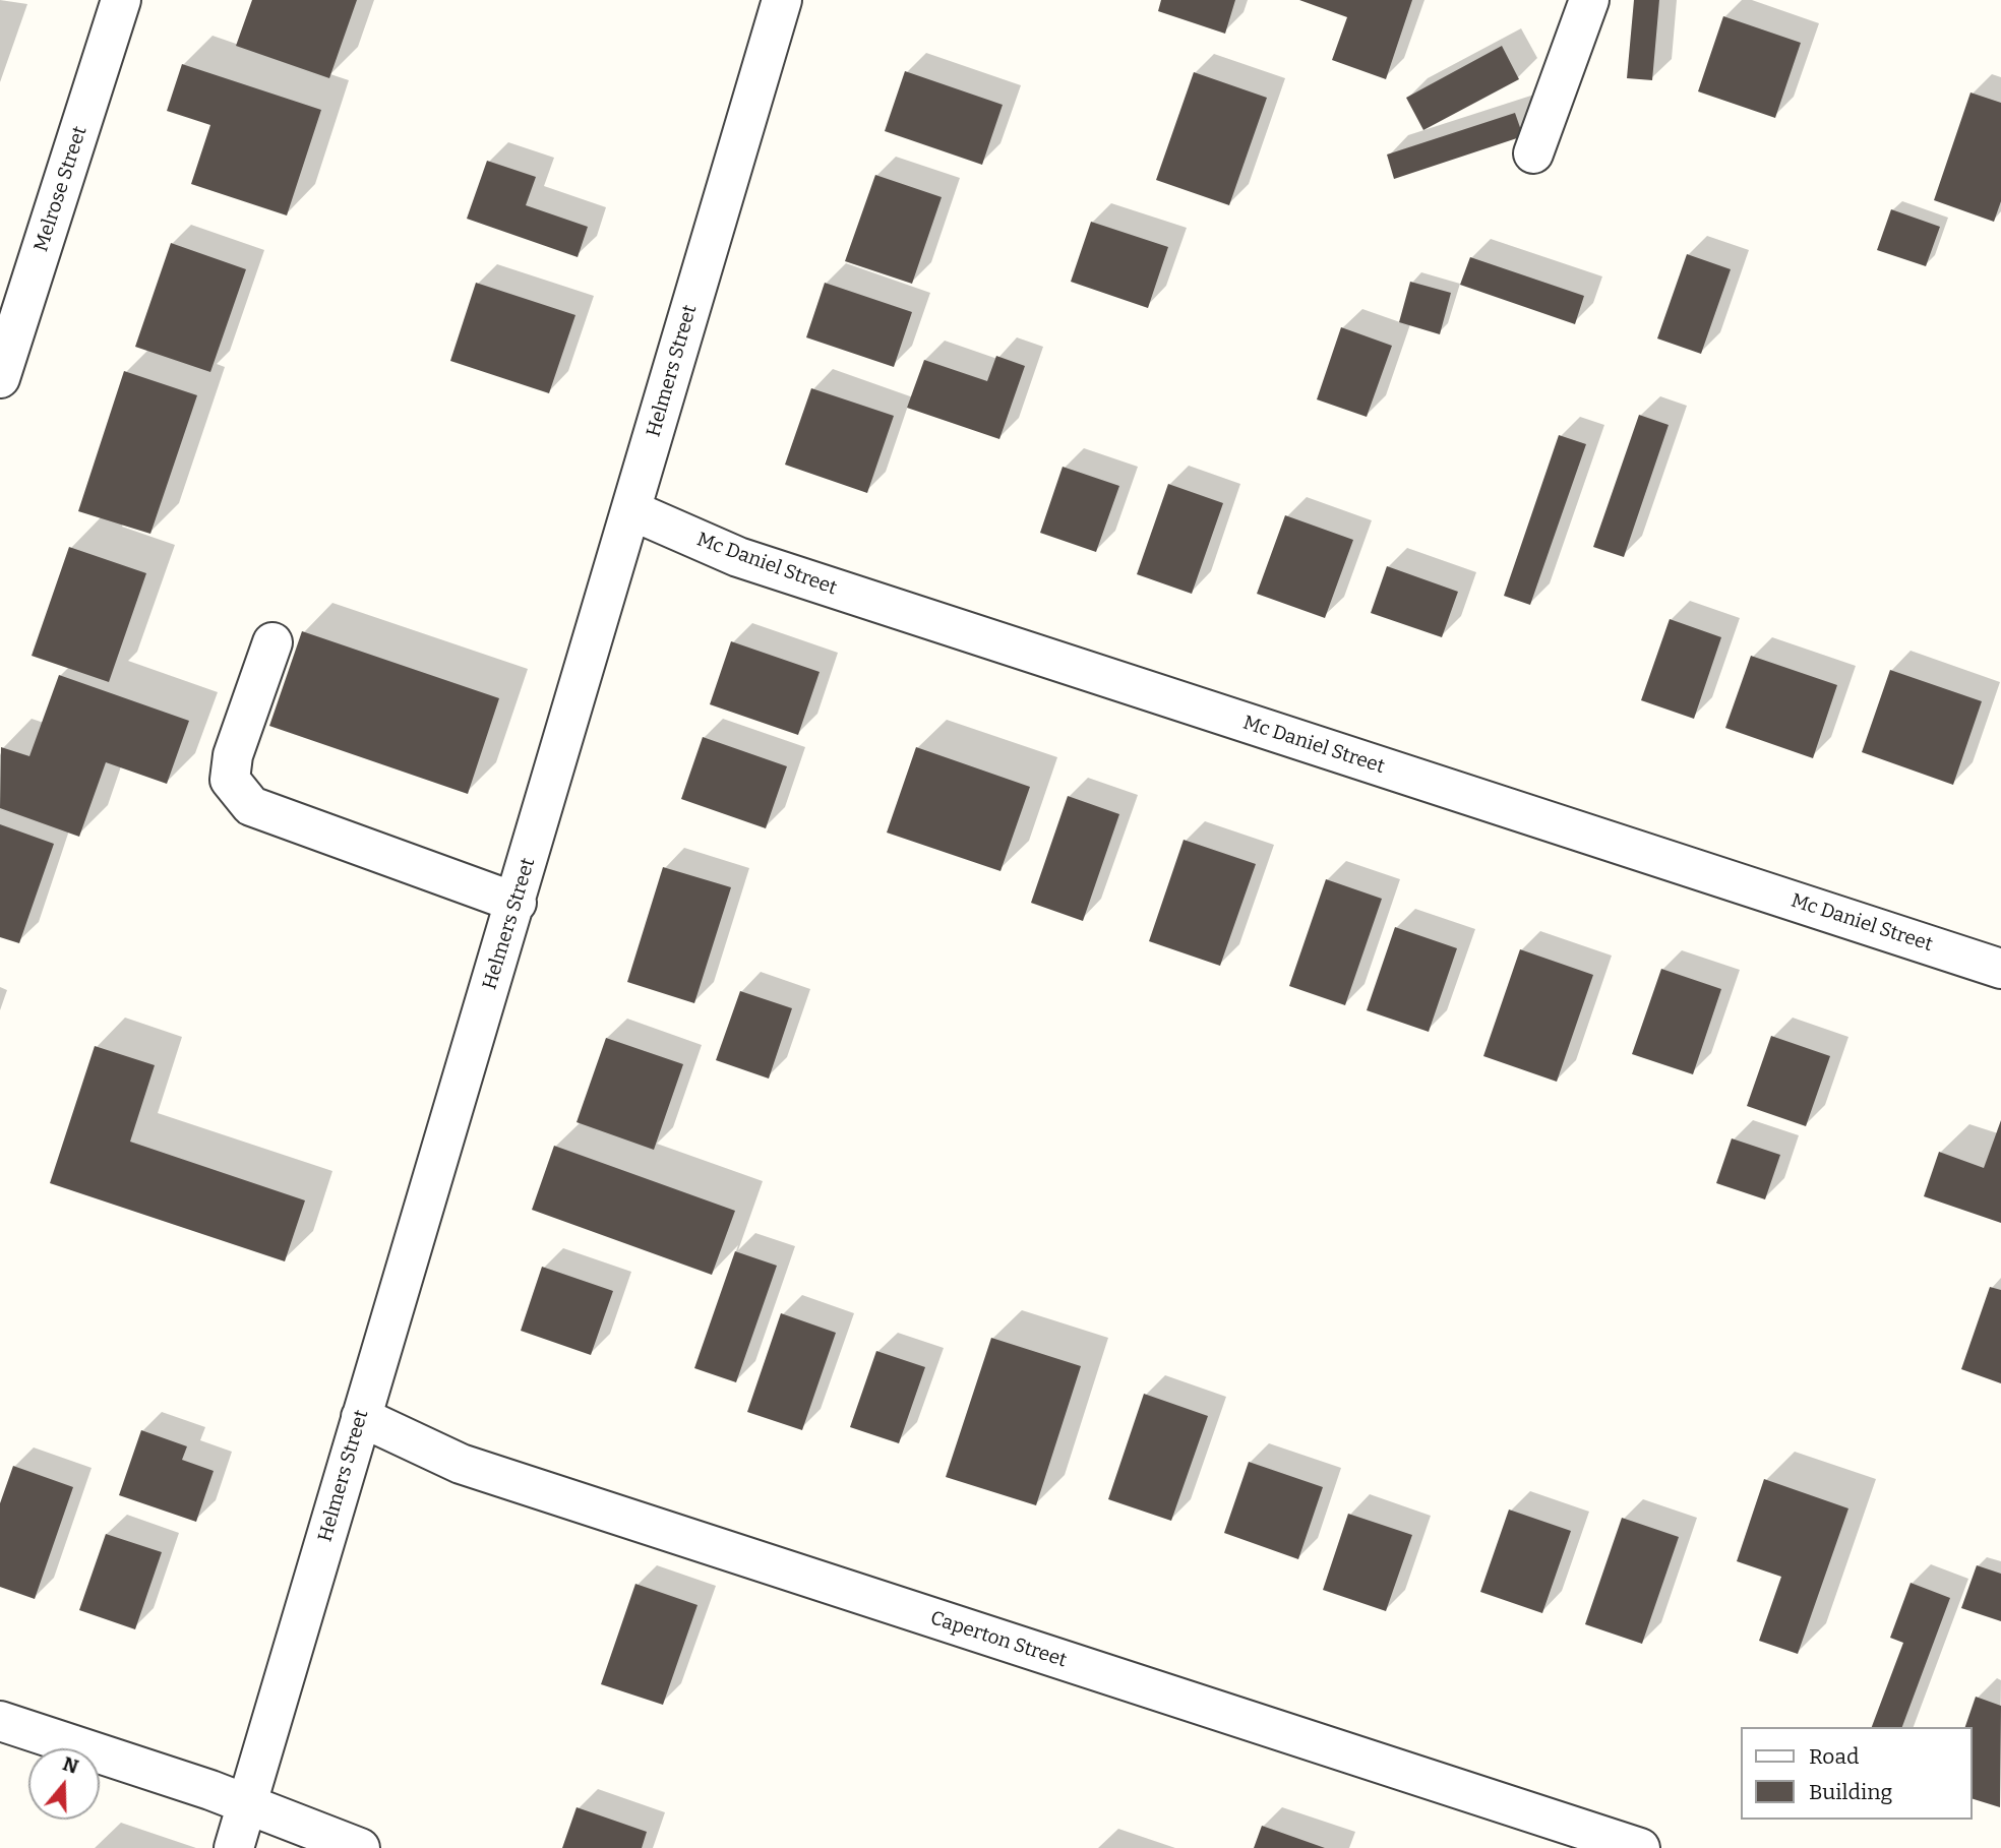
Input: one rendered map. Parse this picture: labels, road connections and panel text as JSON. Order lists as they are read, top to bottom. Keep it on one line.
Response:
{"streets":{"street":["Melrose Street","Helmers Street","Mc Daniel Street","Caperton Street"]},"crossings":[["Helmers Street","Mc Daniel Street"],["Helmers Street","Caperton Street"]],"legend":["Road","Building"],"north":"top"}
